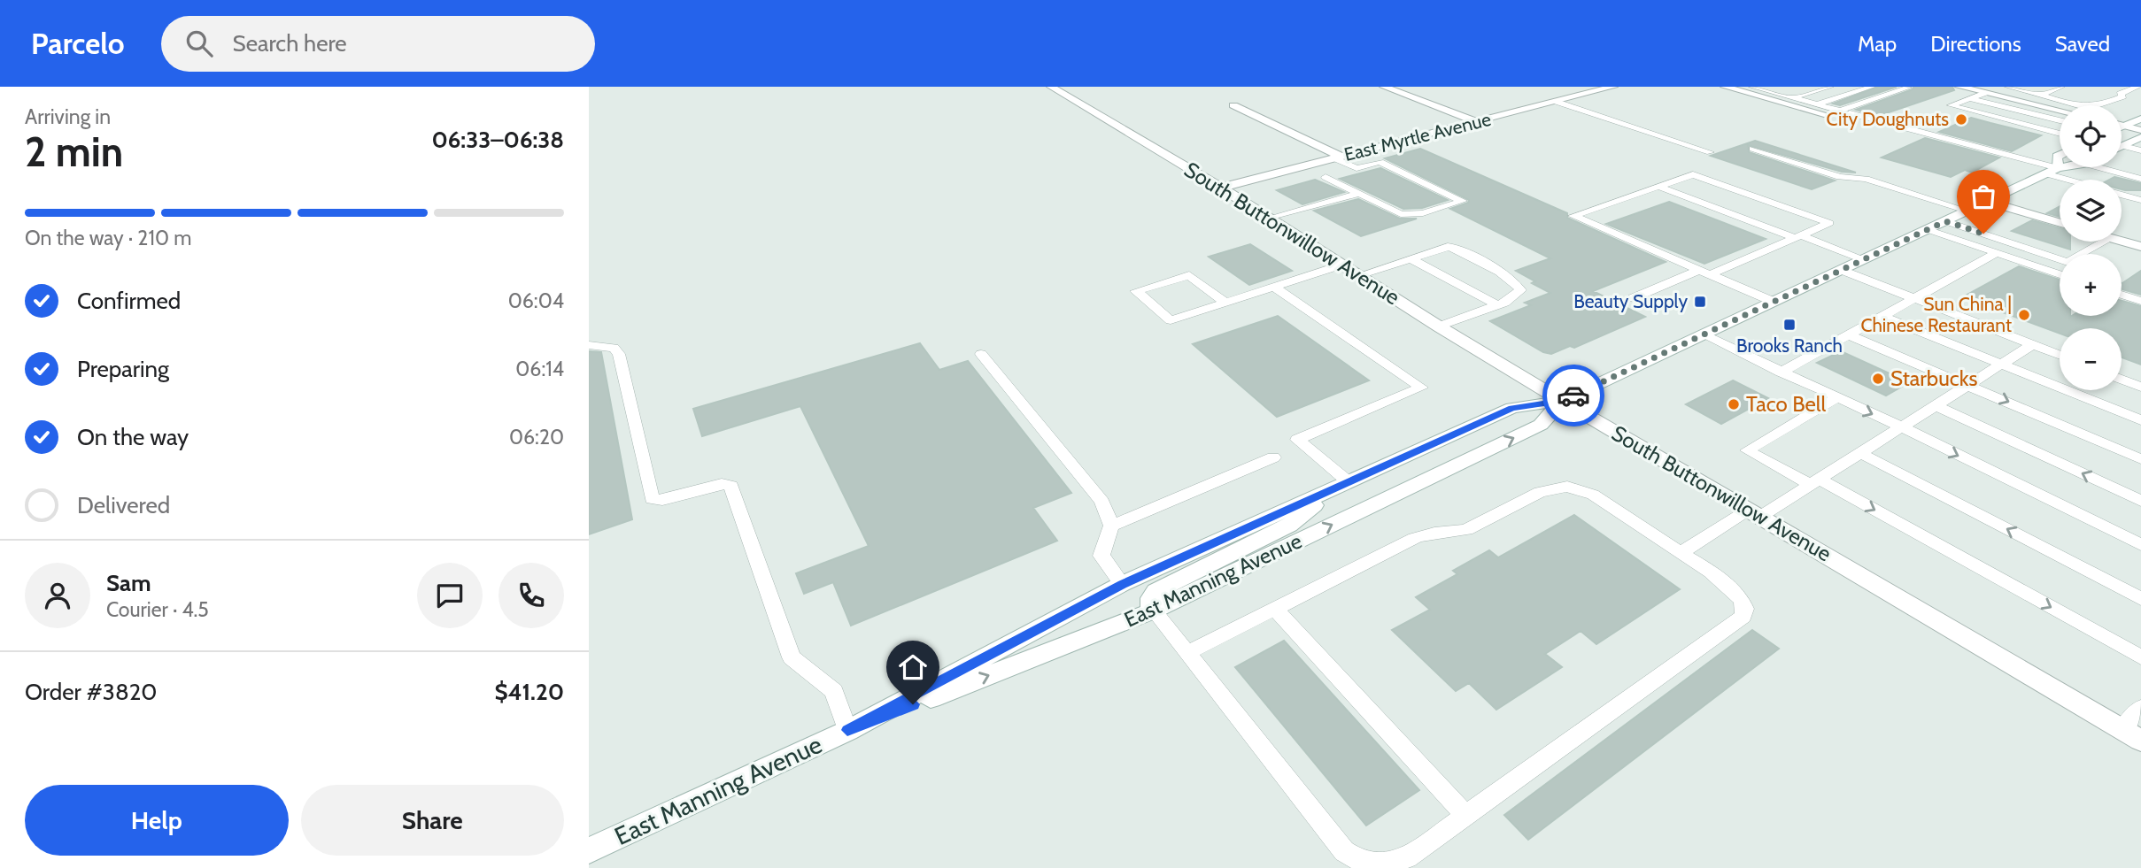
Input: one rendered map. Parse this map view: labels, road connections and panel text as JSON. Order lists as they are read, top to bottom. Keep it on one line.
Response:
{"streets":{"street":["East Myrtle Avenue","South Buttonwillow Avenue","East Manning Avenue"]},"crossings":[["East Myrtle Avenue","South Buttonwillow Avenue"],["South Buttonwillow Avenue","East Manning Avenue"]],"places":{"other":["City Doughnuts","Sun China | Chinese Restaurant","Starbucks","Taco Bell"],"transit":["Beauty Supply","Brooks Ranch"]},"page":{"header":"Parcelo","search":"Search here","nav":["Map","Directions","Saved"],"heading":["2 min","Arriving in","06:33–06:38"],"panel":["Sam","Courier · 4.5","Order #3820","$41.20"],"map_buttons":["+","−"],"bar":"On the way · 210 m","list":[["Confirmed","06:04"],["Preparing","06:14"],["On the way","06:20"],"Delivered"],"buttons":["Help","Share"]}}
